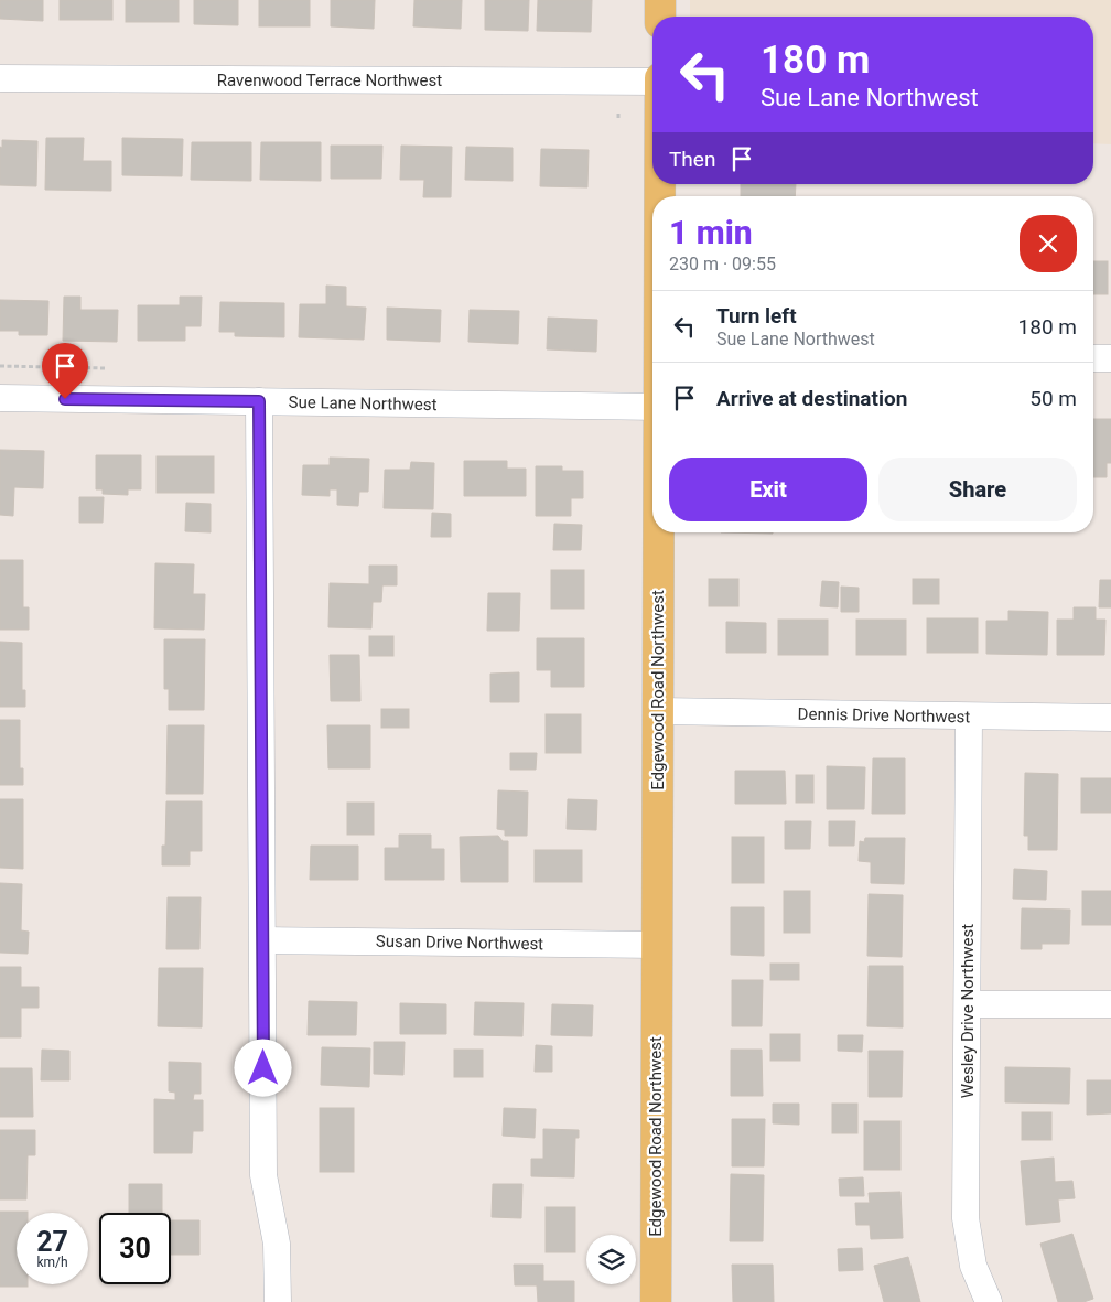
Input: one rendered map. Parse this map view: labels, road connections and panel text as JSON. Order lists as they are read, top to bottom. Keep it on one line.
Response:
{"streets":{"main road":["Edgewood Road Northwest"],"street":["Ravenwood Terrace Northwest","Sue Lane Northwest","Dennis Drive Northwest","Susan Drive Northwest","Wesley Drive Northwest"]},"crossings":[["Edgewood Road Northwest","Dennis Drive Northwest"],["Edgewood Road Northwest","Susan Drive Northwest"],["Dennis Drive Northwest","Wesley Drive Northwest"]],"page":{"turn":["180 m","Sue Lane Northwest"],"then":"Then","heading":["1 min","230 m · 09:55"],"list":[{"name":"Turn left","note":"Sue Lane Northwest","value":"180 m"},{"name":"Arrive at destination","value":"50 m"}],"buttons":["Exit","Share"],"speed":"27 km/h","limit":"30"}}
